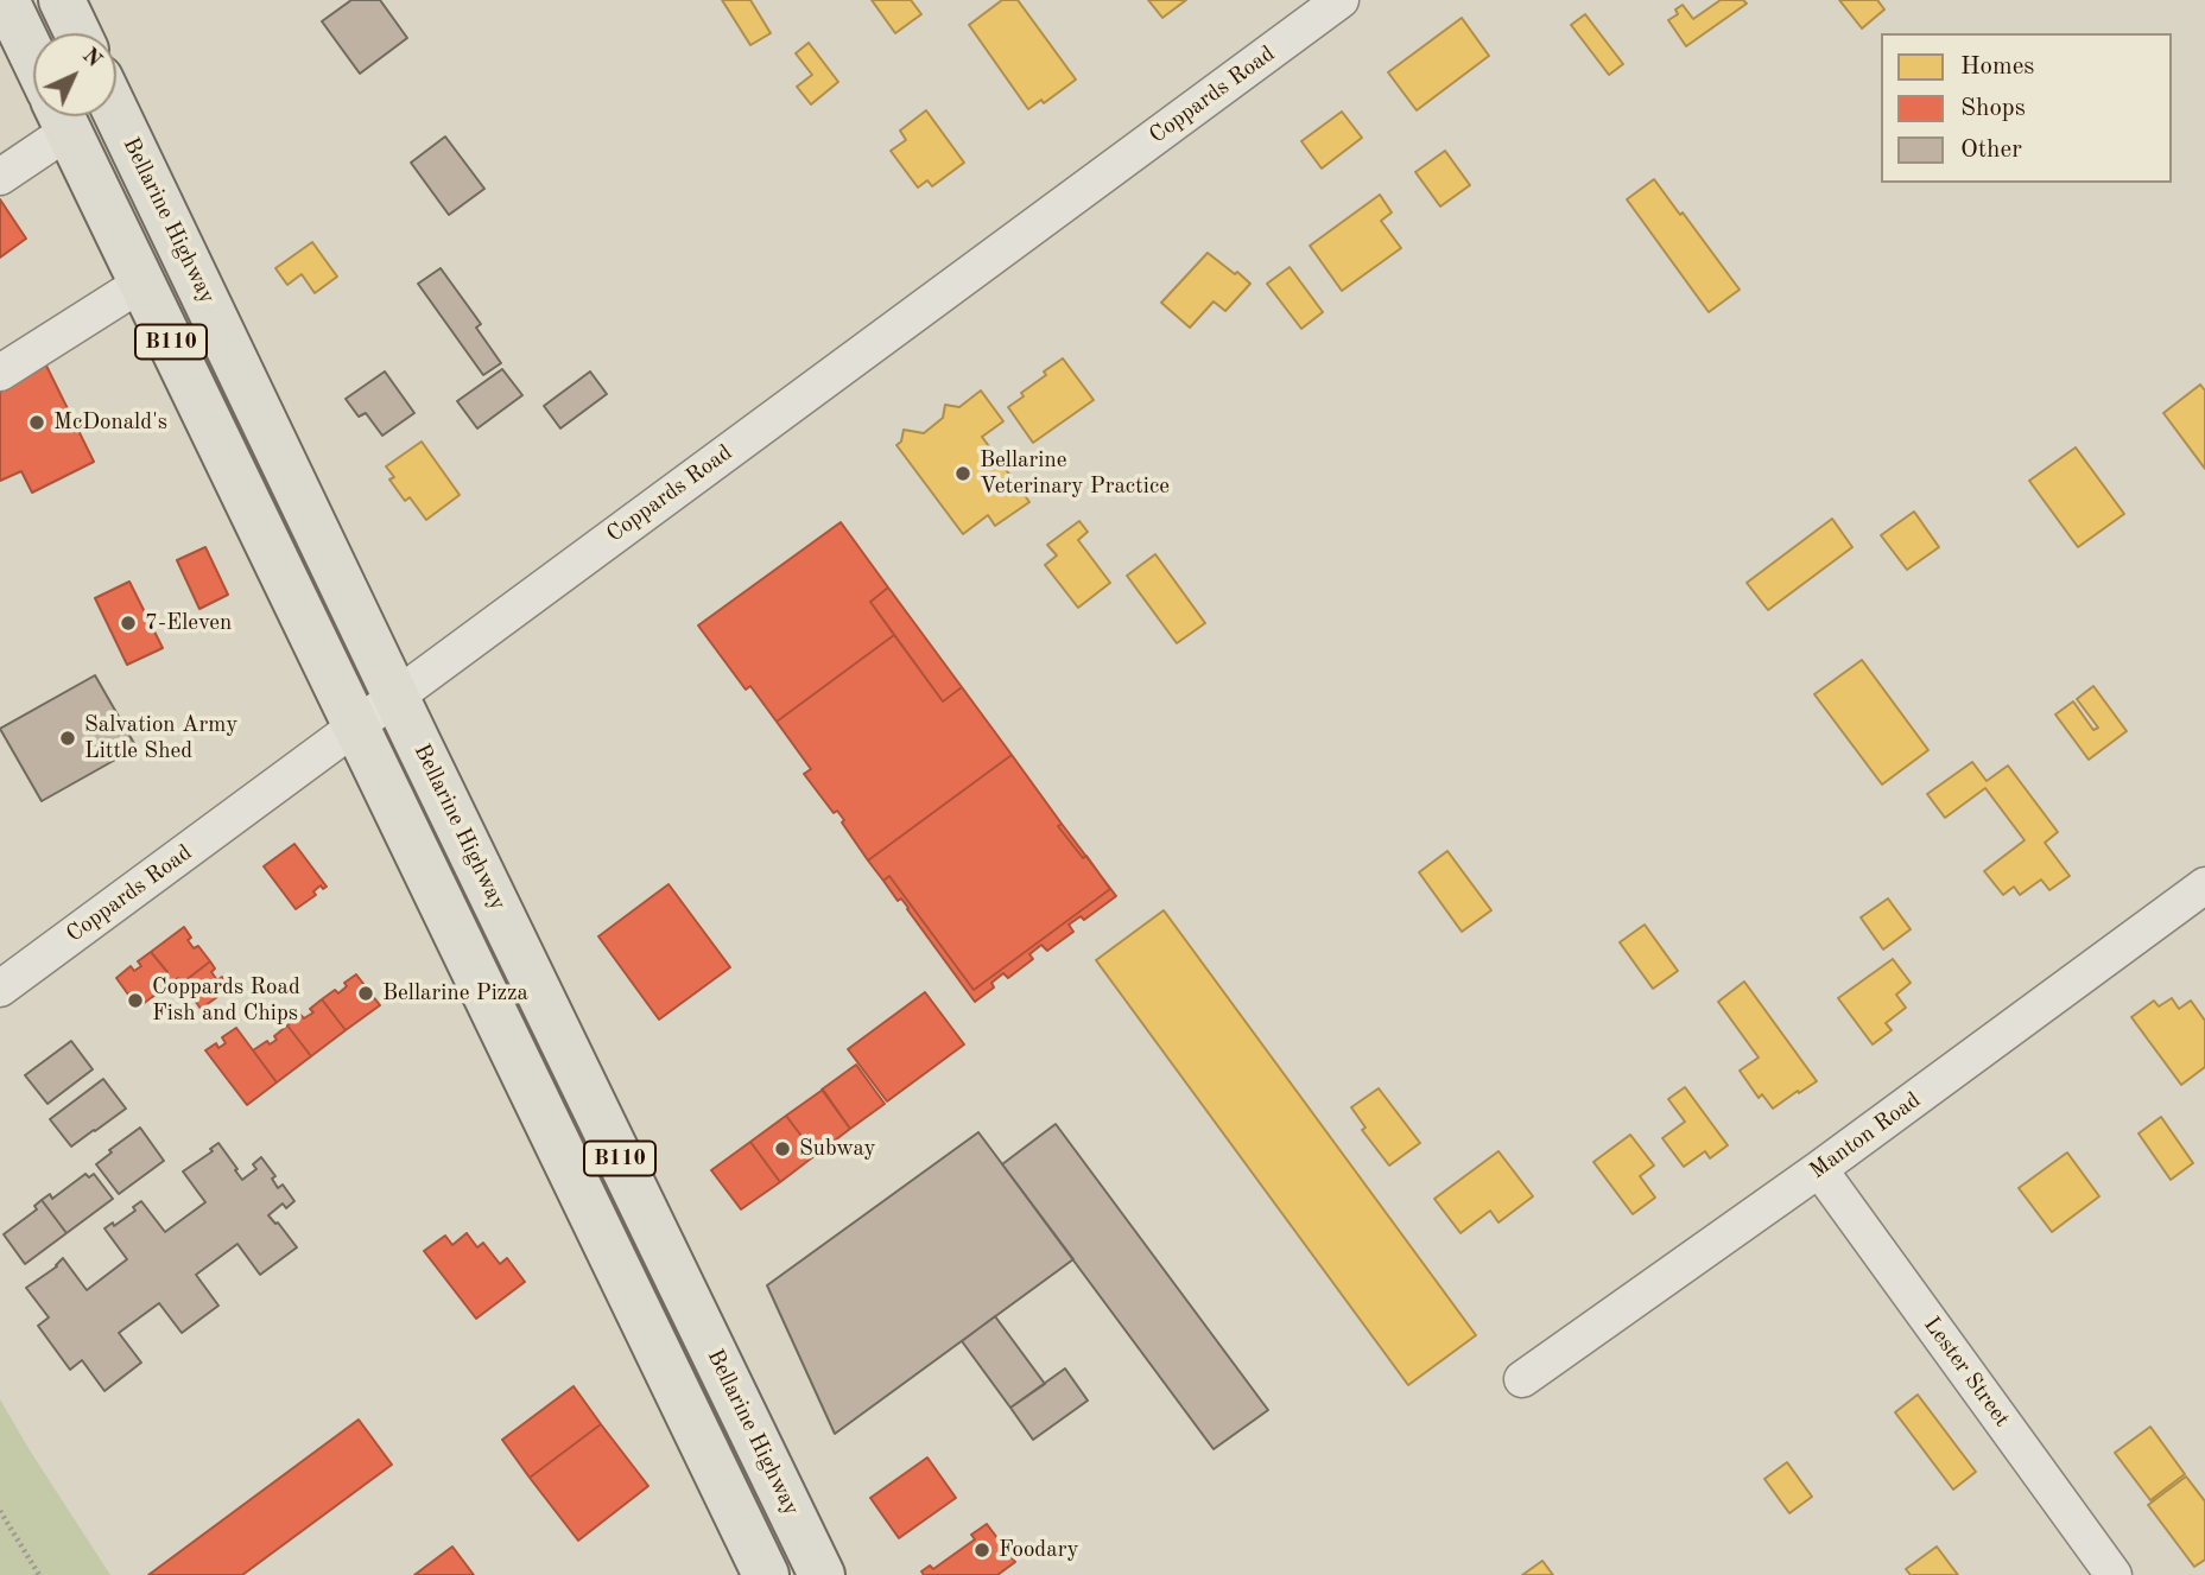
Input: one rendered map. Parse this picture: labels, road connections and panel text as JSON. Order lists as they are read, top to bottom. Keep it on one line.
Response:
{"streets":{"highway":["Bellarine Highway","B110"],"street":["Coppards Road","Manton Road","Lester Street"]},"crossings":[["Coppards Road","Bellarine Highway"],["Coppards Road","B110"],["Manton Road","Lester Street"]],"places":["McDonald's","Bellarine Veterinary Practice","7-Eleven","Salvation Army Little Shed","Bellarine Pizza","Coppards Road Fish and Chips","Subway","Foodary"],"legend":["Homes","Shops","Other"],"north":"top right"}
